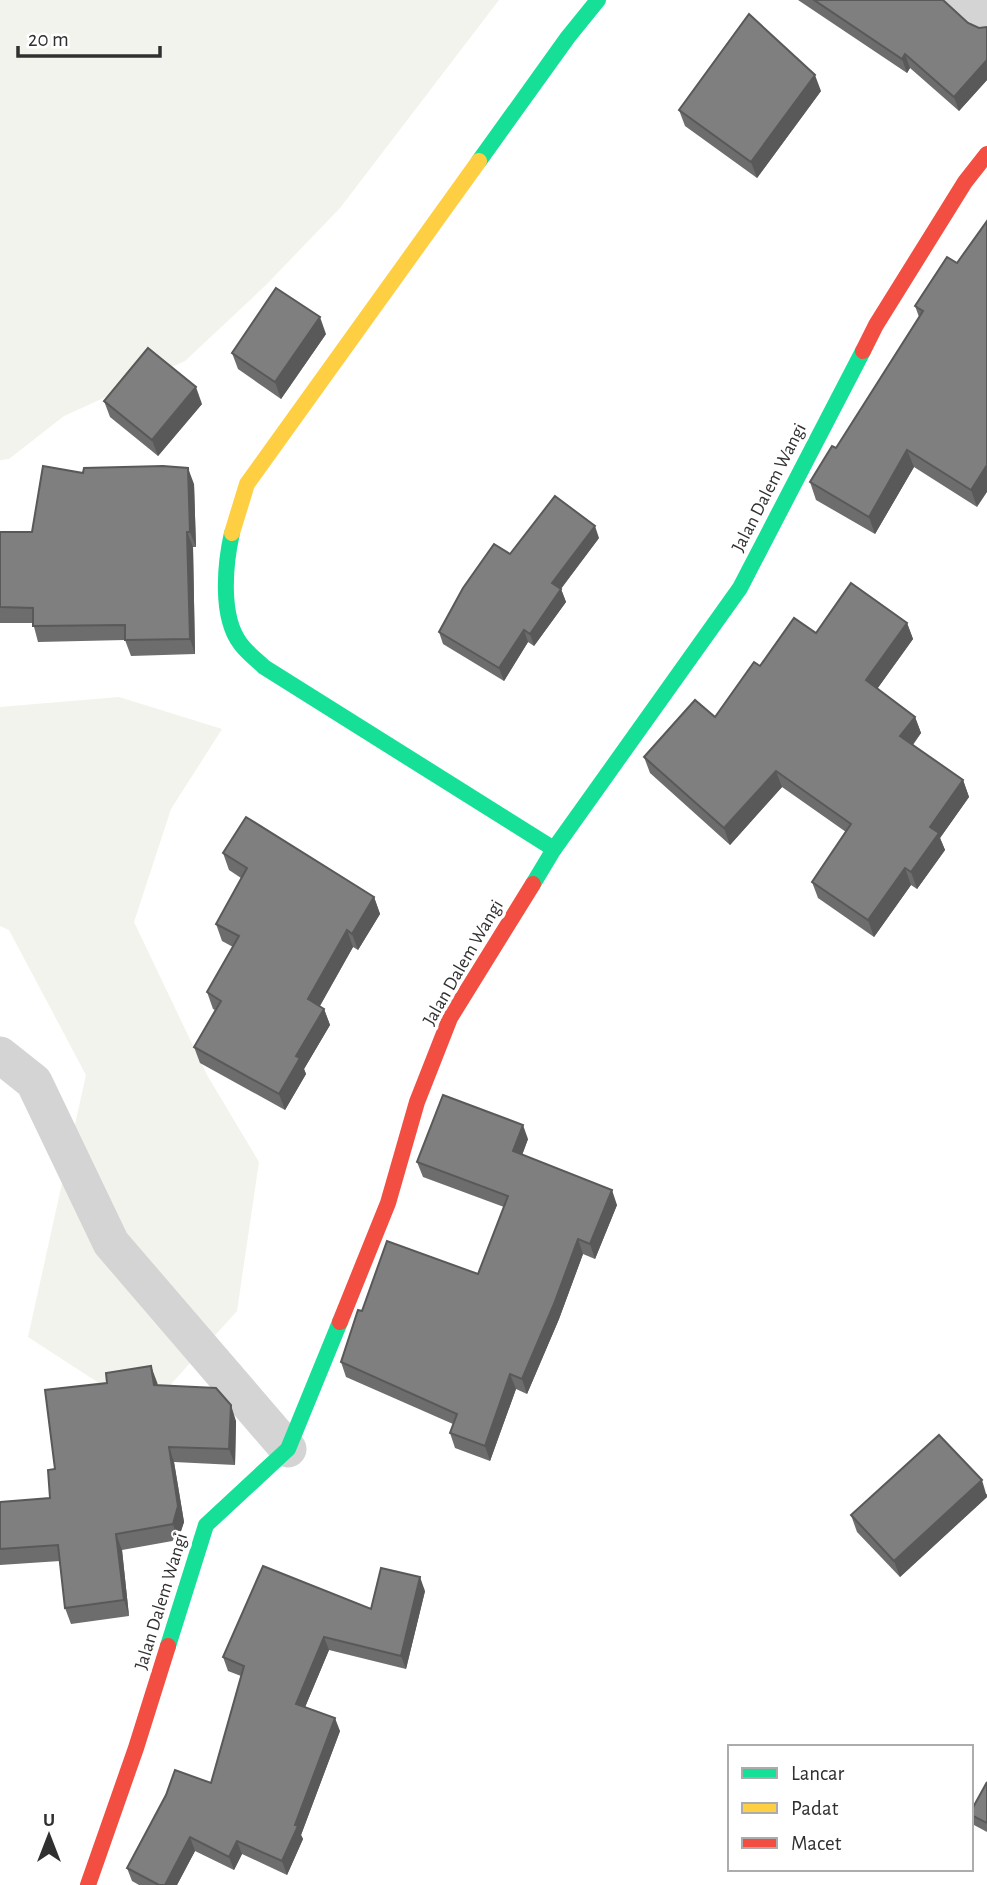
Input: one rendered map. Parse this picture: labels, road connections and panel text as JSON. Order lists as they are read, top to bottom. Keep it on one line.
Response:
{"streets":{"street":["Jalan Dalem Wangi"]},"legend":["Lancar","Padat","Macet"],"scale_bar":"20 m","north":"top"}
